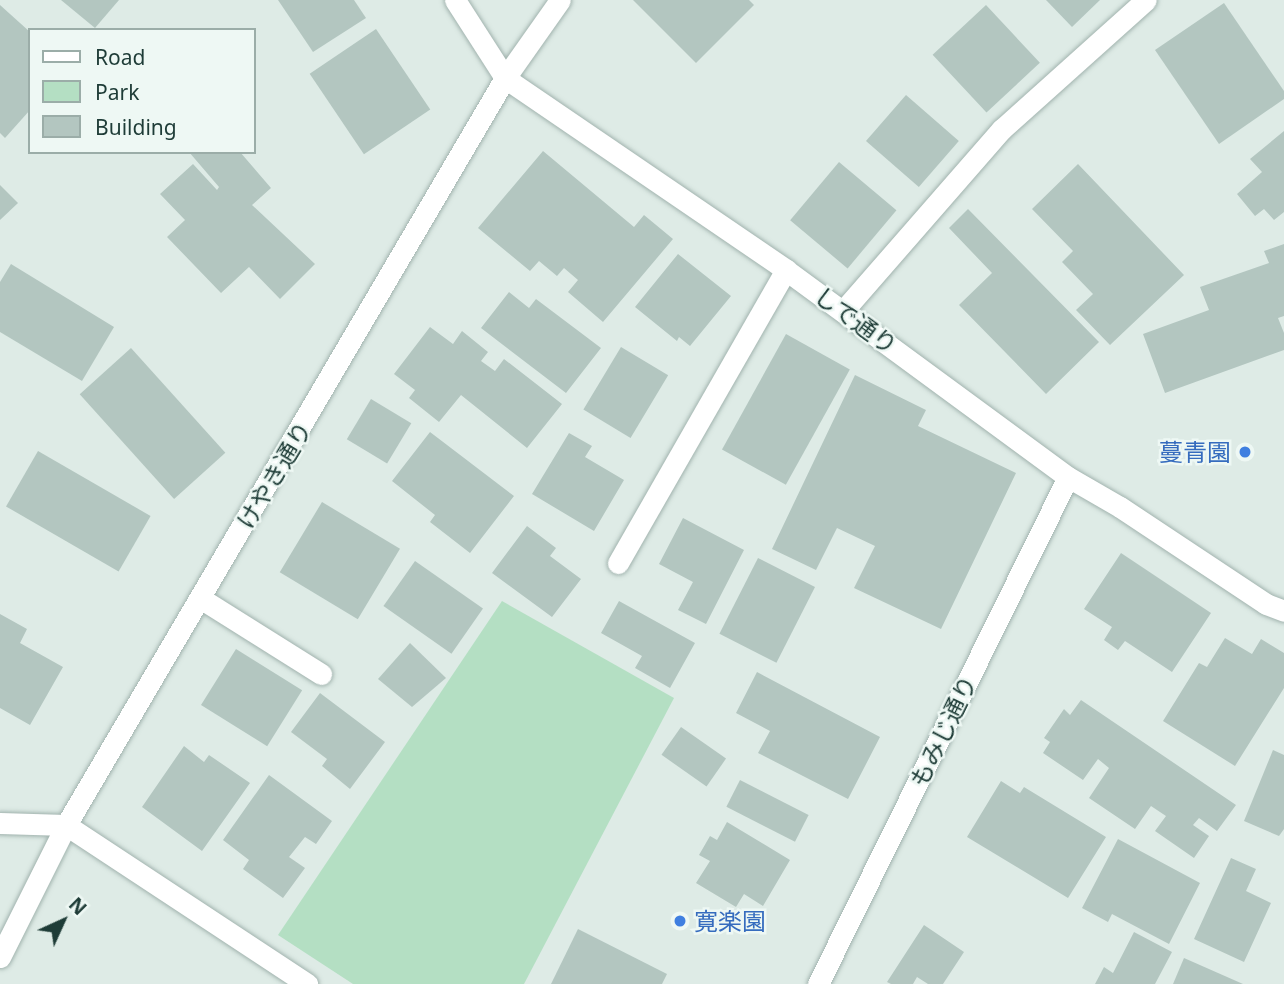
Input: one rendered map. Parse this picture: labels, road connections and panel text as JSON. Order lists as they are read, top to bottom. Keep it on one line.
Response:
{"streets":{"street":["しで通り","けやき通り","もみじ通り"]},"crossings":[["しで通り","けやき通り"],["しで通り","もみじ通り"]],"places":["蔓青園","寛楽園"],"legend":["Road","Park","Building"],"north":"top right"}
